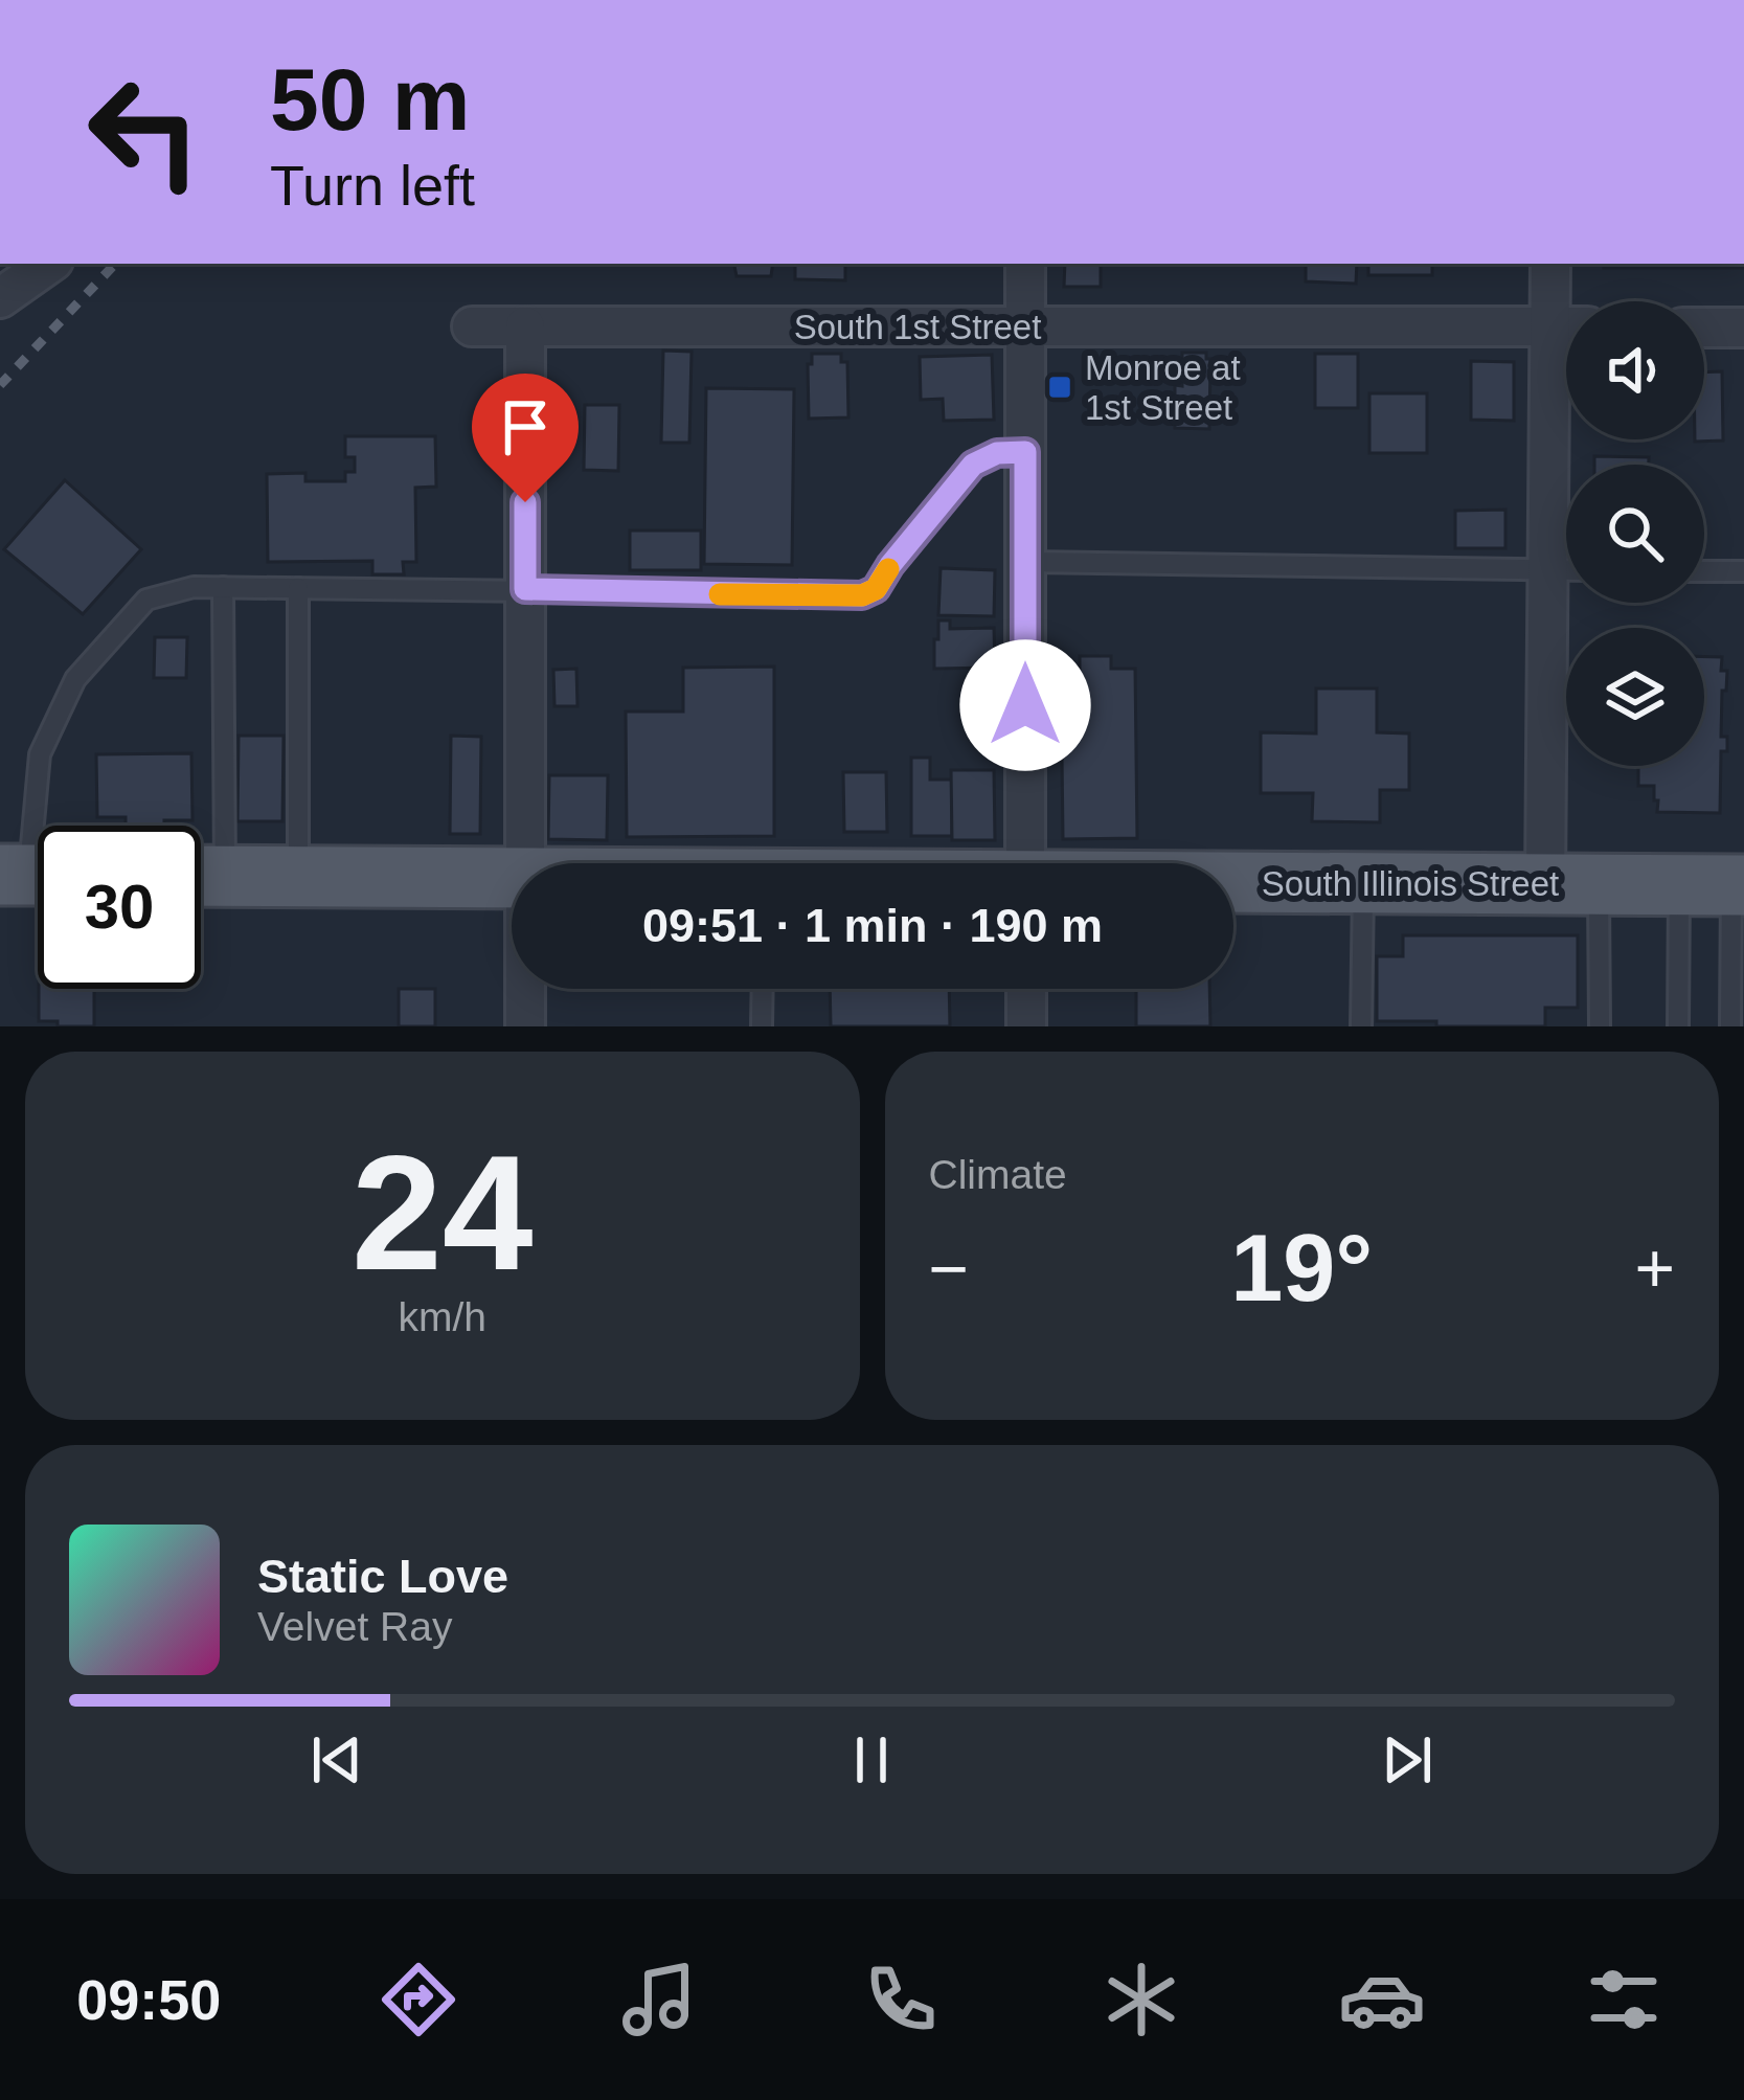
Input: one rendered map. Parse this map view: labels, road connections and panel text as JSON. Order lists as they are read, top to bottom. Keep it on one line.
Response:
{"streets":{"main road":["South Illinois Street"],"street":["South 1st Street"]},"places":{"transit":["Monroe at 1st Street"]},"page":{"turn":["50 m","Turn left"],"limit":"30","trip":"09:51 · 1 min · 190 m","tile":[["24","km/h"],"Climate"],"heat":["−","19°","+"],"song":["Static Love","Velvet Ray"],"tabs":"09:50"}}
